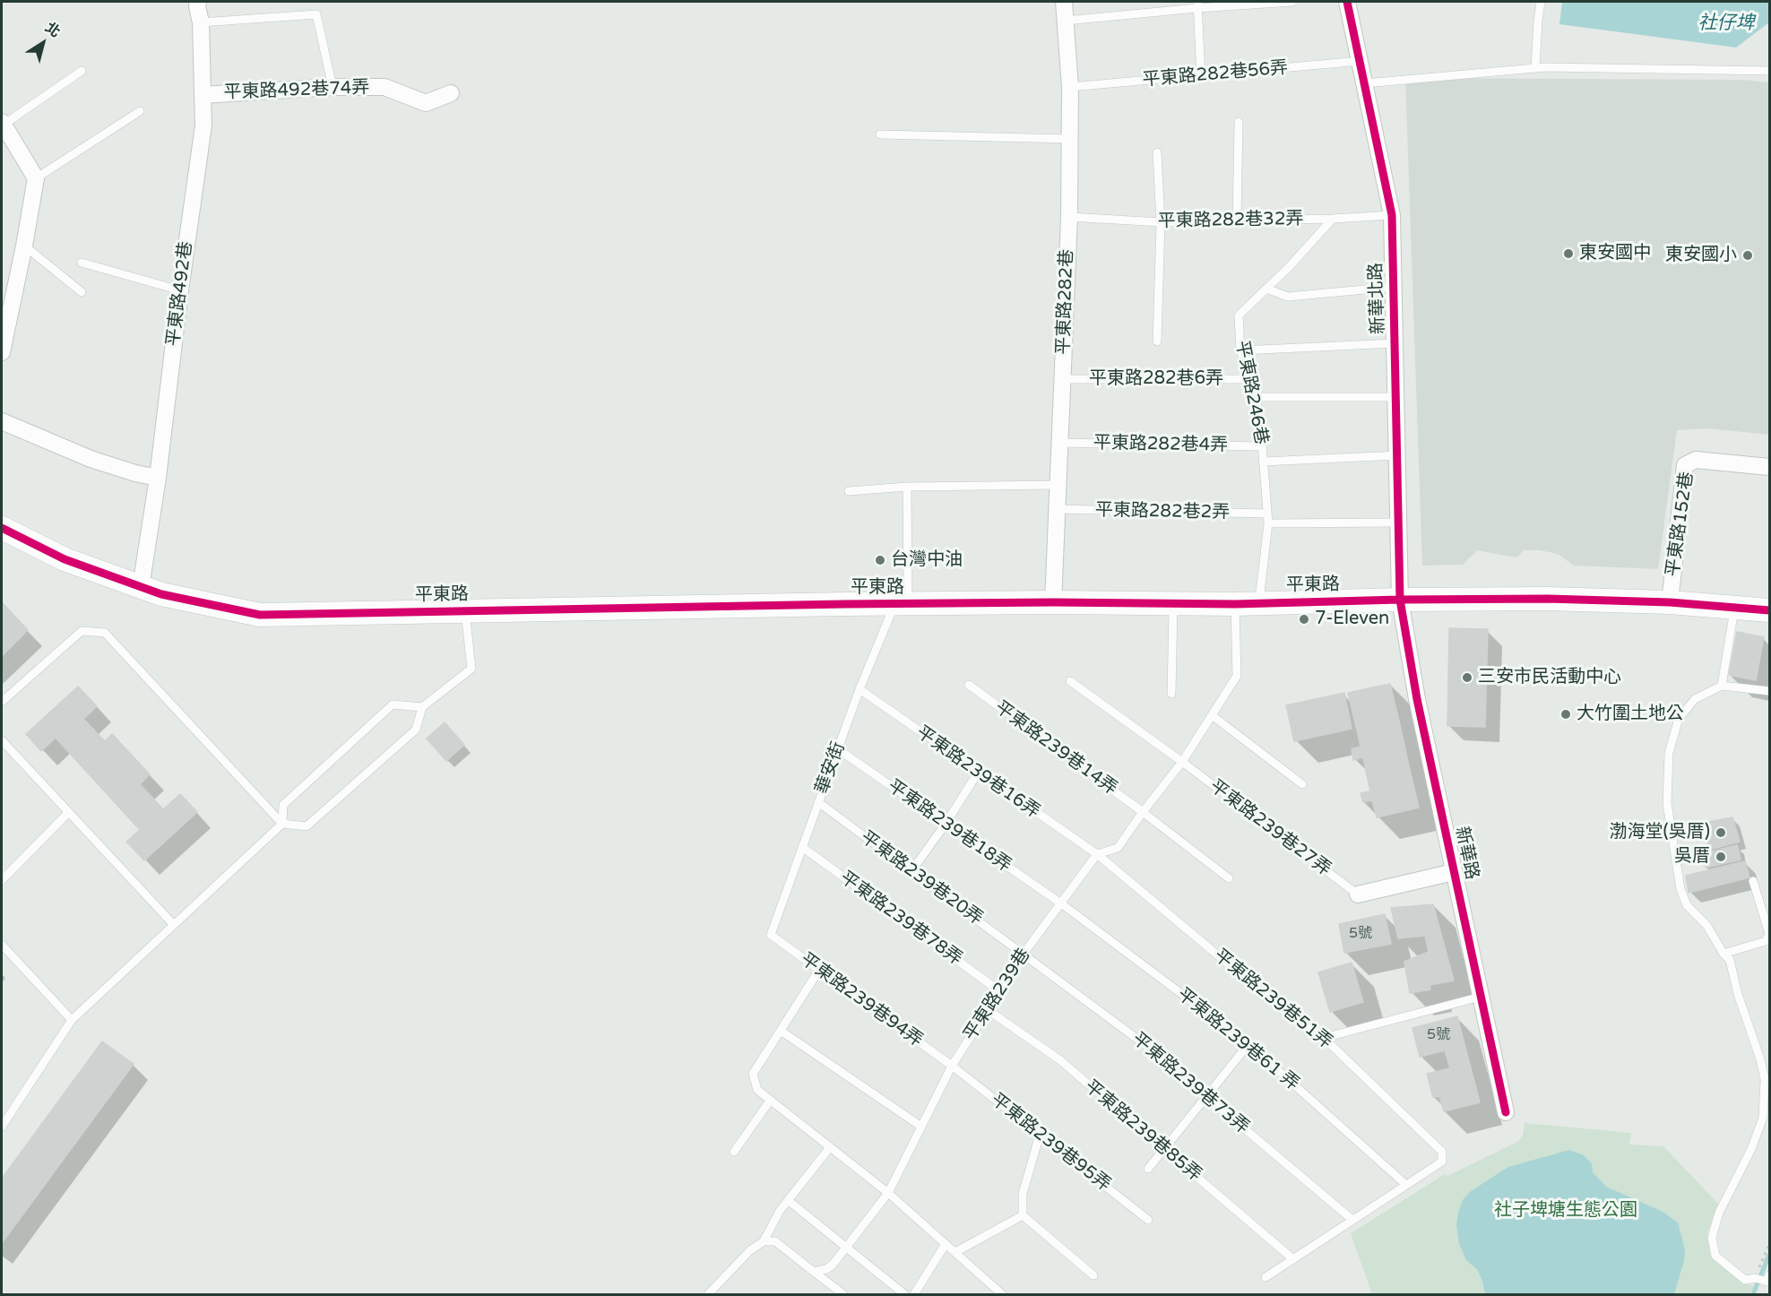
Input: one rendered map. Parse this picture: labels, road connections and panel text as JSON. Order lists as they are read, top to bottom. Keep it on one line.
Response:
{"streets":{"street":["平東路492巷74弄","平東路492巷","新華北路","平東路282巷","平東路152巷","平東路","新華路"],"lane":["平東路282巷56弄","平東路282巷32弄","平東路282巷6弄","平東路246巷","平東路282巷4弄","平東路282巷2弄","平東路239巷14弄","華安街","平東路239巷16弄","平東路239巷18弄","平東路239巷27弄","平東路239巷20弄","平東路239巷78弄","平東路239巷","平東路239巷51弄","平東路239巷94弄","平東路239巷61 弄","平東路239巷73弄","平東路239巷85弄","平東路239巷95弄"]},"crossings":[["平東路282巷56弄","新華北路"],["平東路282巷56弄","平東路282巷"],["平東路492巷74弄","平東路492巷"],["平東路282巷32弄","新華北路"],["平東路282巷32弄","平東路282巷"],["平東路282巷32弄","平東路246巷"],["平東路492巷","平東路"],["新華北路","平東路282巷2弄"],["新華北路","平東路"],["新華北路","新華路"],["平東路282巷","平東路282巷6弄"],["平東路282巷","平東路282巷4弄"],["平東路282巷","平東路282巷2弄"],["平東路282巷","平東路"],["平東路282巷6弄","平東路246巷"],["平東路246巷","平東路282巷4弄"],["平東路246巷","平東路282巷2弄"],["平東路246巷","平東路"],["平東路152巷","平東路"],["平東路","華安街"],["平東路","新華路"],["華安街","平東路239巷16弄"],["華安街","平東路239巷18弄"],["華安街","平東路239巷20弄"],["華安街","平東路239巷78弄"],["華安街","平東路239巷94弄"],["平東路239巷16弄","平東路239巷"],["平東路239巷16弄","平東路239巷51弄"],["平東路239巷18弄","平東路239巷"],["平東路239巷18弄","平東路239巷61 弄"],["平東路239巷20弄","平東路239巷"],["平東路239巷20弄","平東路239巷73弄"],["平東路239巷78弄","平東路239巷"],["平東路239巷","平東路239巷51弄"],["平東路239巷","平東路239巷94弄"],["平東路239巷","平東路239巷61 弄"],["平東路239巷","平東路239巷73弄"],["平東路239巷","平東路239巷85弄"],["平東路239巷","平東路239巷95弄"],["平東路239巷51弄","平東路239巷61 弄"],["平東路239巷94弄","平東路239巷95弄"]],"water":["社仔埤"],"parks":["社子埤塘生態公園"],"places":["東安國中","東安國小","台灣中油","7-Eleven","三安市民活動中心","大竹圍土地公","渤海堂(吳厝)","吳厝"],"house_numbers":["5號","5號"],"north":"top right"}
